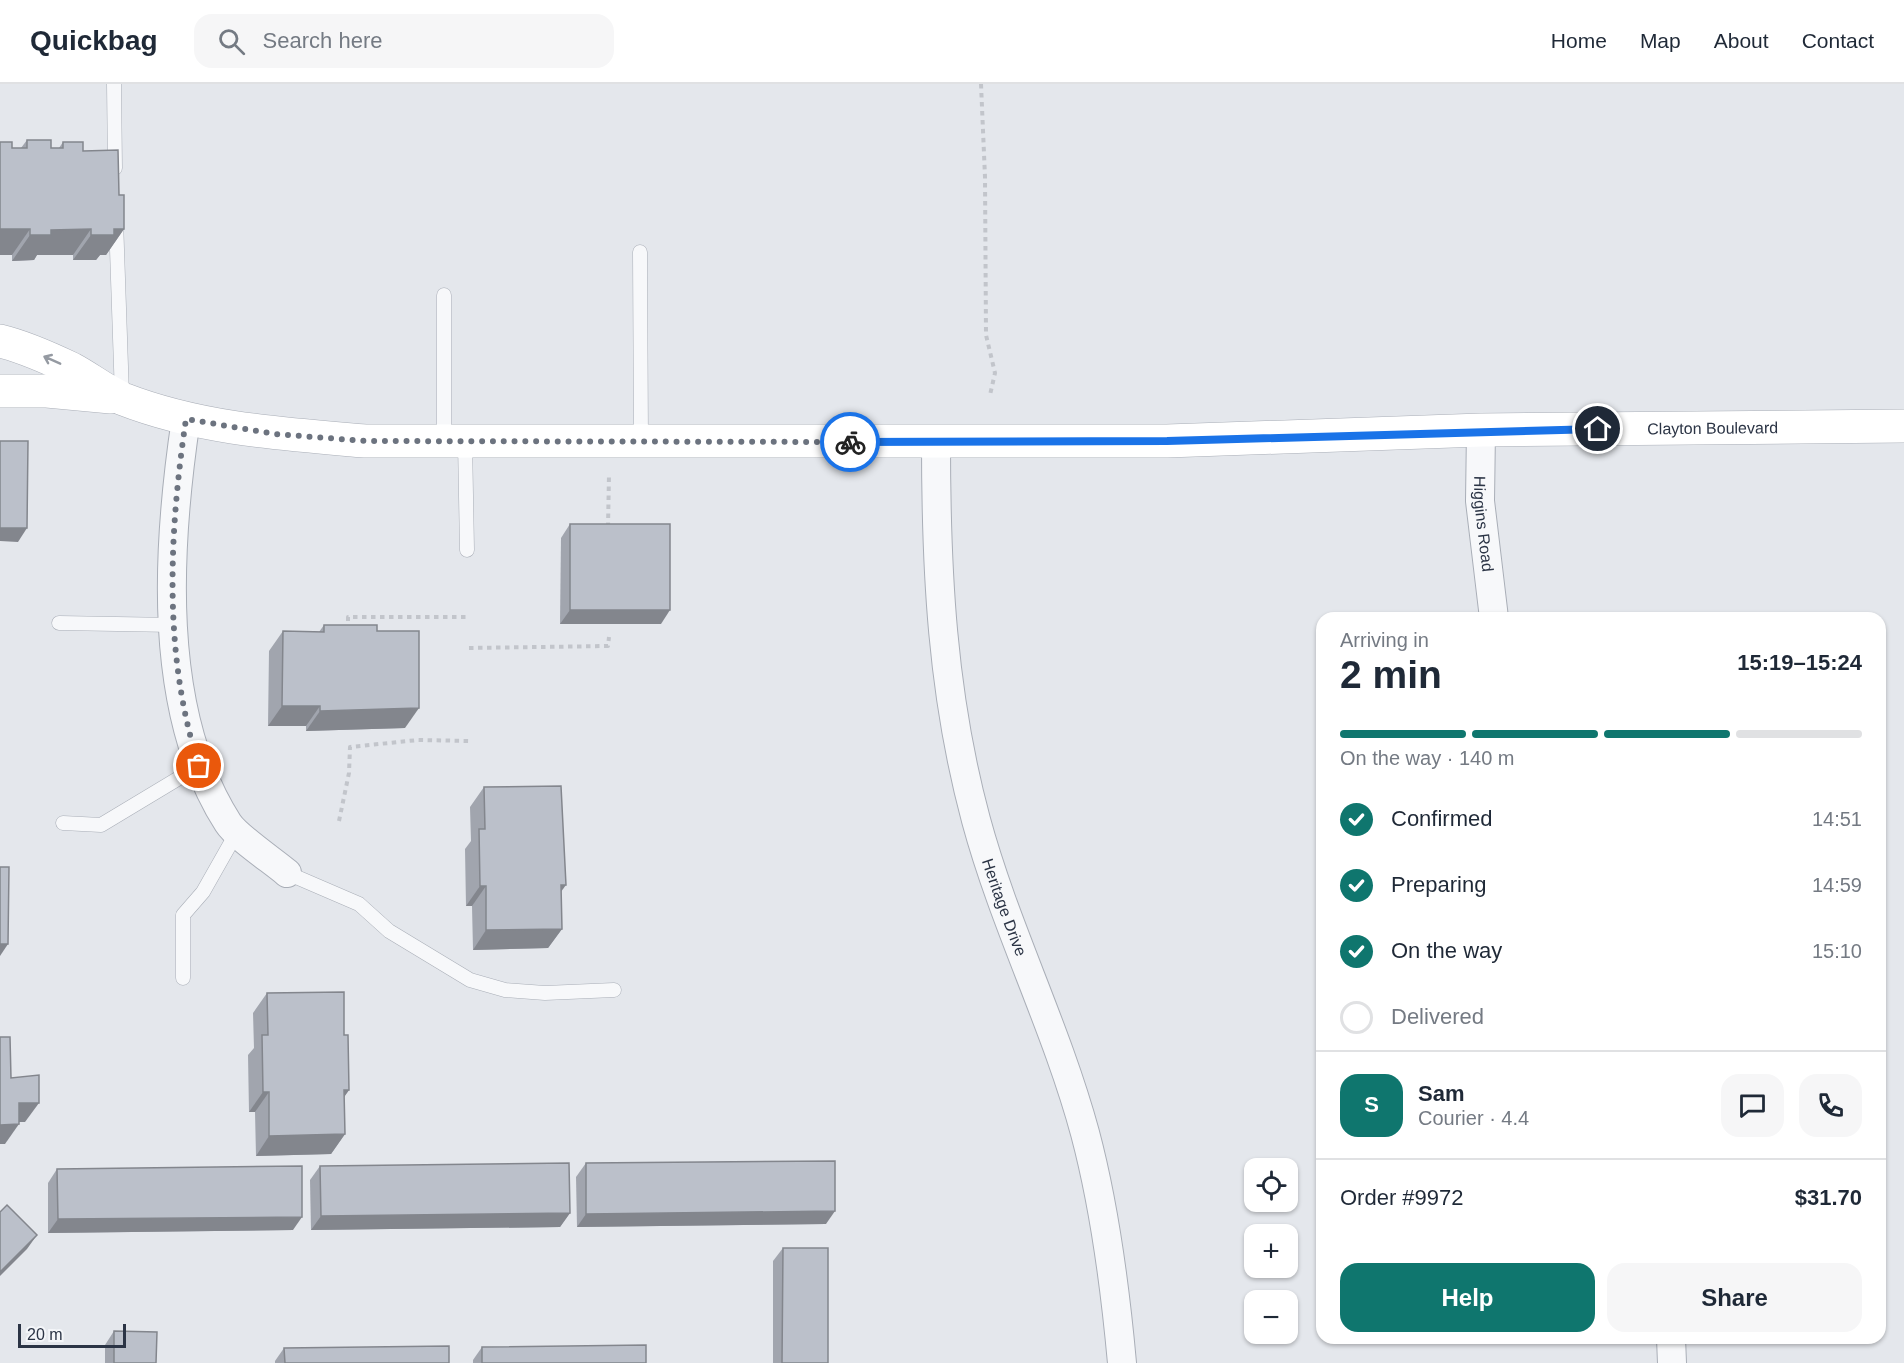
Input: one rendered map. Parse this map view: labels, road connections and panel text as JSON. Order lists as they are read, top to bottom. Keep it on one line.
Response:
{"streets":{"street":["Clayton Boulevard","Higgins Road","Heritage Drive"]},"crossings":[["Clayton Boulevard","Higgins Road"],["Clayton Boulevard","Heritage Drive"]],"scale_bar":"20 m","page":{"header":"Quickbag","search":"Search here","nav":["Home","Map","About","Contact"],"heading":["2 min","Arriving in","15:19–15:24"],"panel":["Sam","Courier · 4.4","Order #9972","$31.70"],"bar":"On the way · 140 m","list":[["Confirmed","14:51"],["Preparing","14:59"],["On the way","15:10"],"Delivered"],"round":"S","map_buttons":["+","−"],"buttons":["Help","Share"],"scale":"20 m"}}
